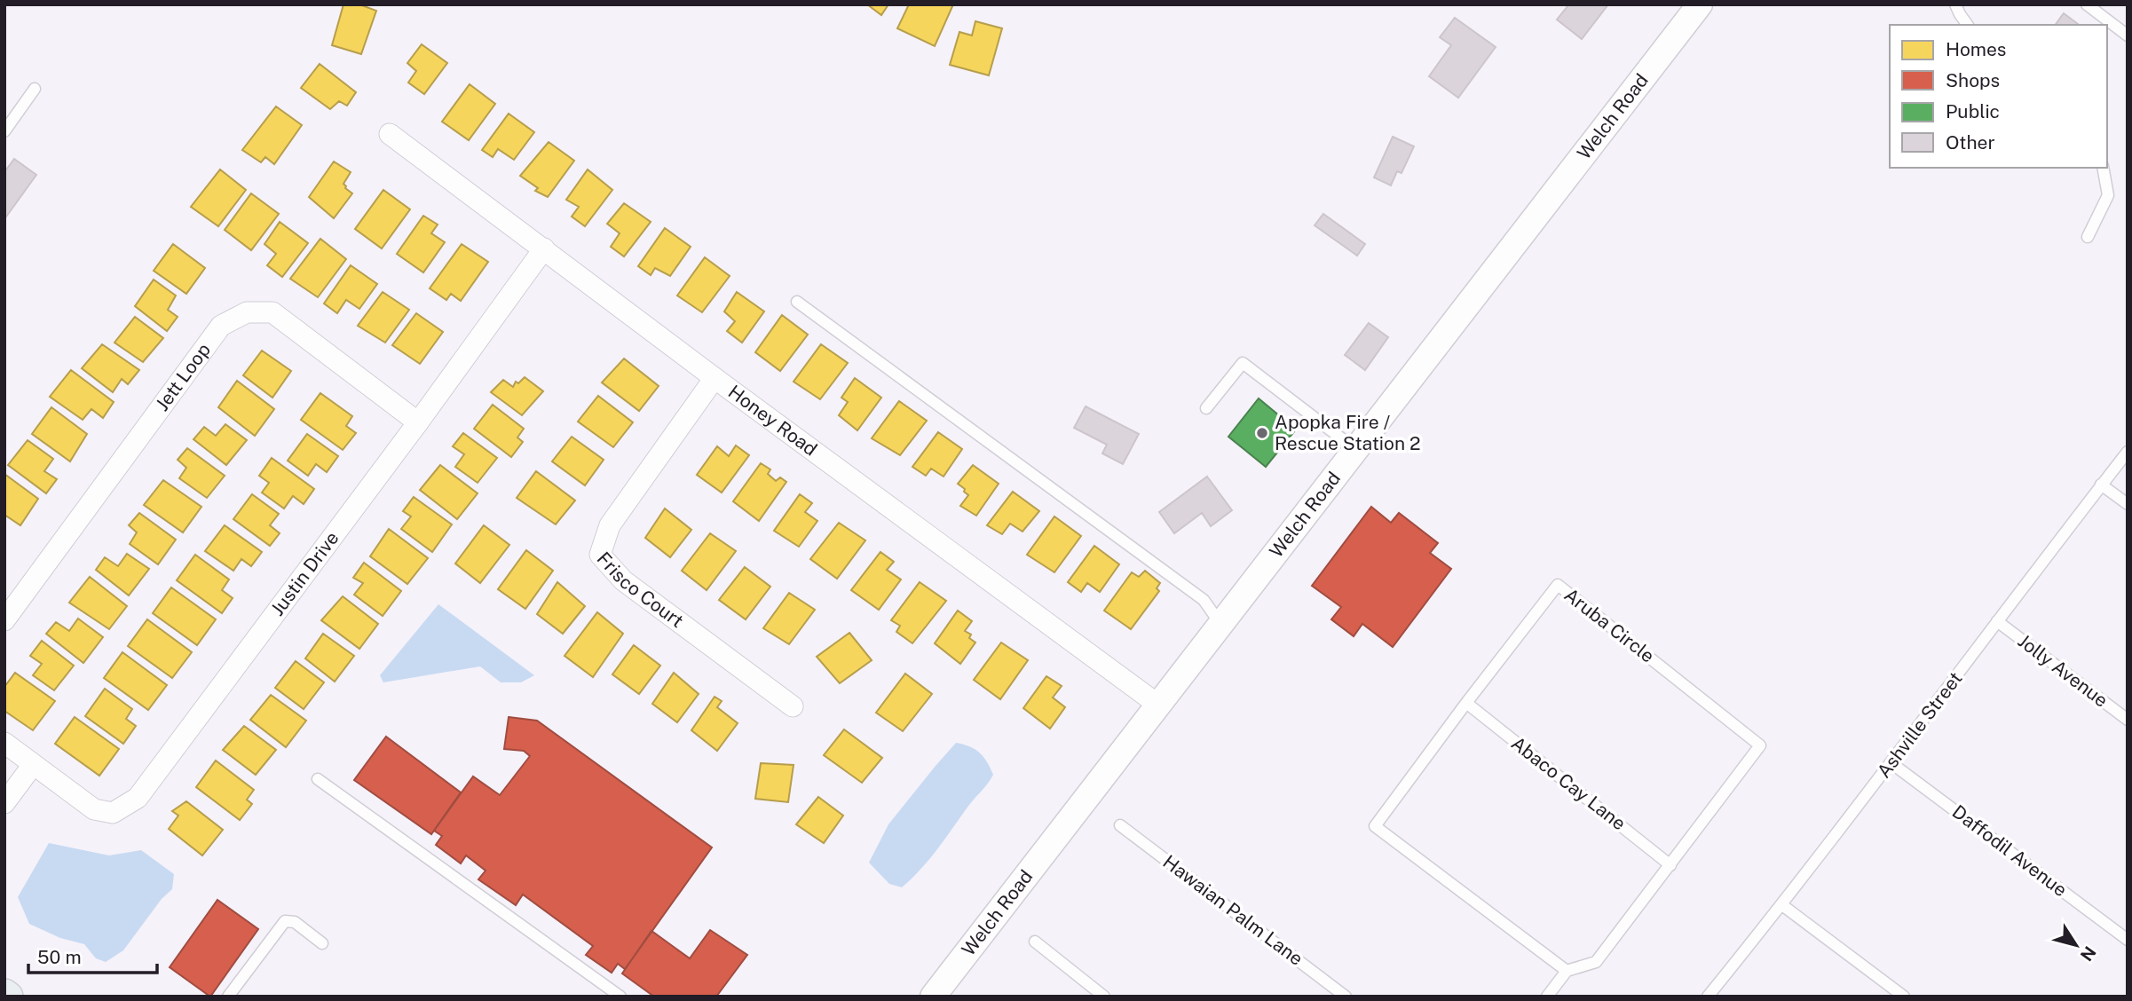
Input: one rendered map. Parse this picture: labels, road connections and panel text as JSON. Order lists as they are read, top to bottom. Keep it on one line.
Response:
{"streets":{"street":["Welch Road","Jett Loop","Honey Road","Justin Drive","Frisco Court"],"lane":["Aruba Circle","Jolly Avenue","Ashville Street","Abaco Cay Lane","Daffodil Avenue","Hawaian Palm Lane"]},"crossings":[["Welch Road","Honey Road"],["Jett Loop","Justin Drive"],["Honey Road","Justin Drive"],["Honey Road","Frisco Court"],["Aruba Circle","Abaco Cay Lane"],["Jolly Avenue","Ashville Street"],["Ashville Street","Daffodil Avenue"]],"places":["Apopka Fire / Rescue Station 2"],"legend":["Homes","Shops","Public","Other"],"scale_bar":"50 m","north":"bottom right"}
